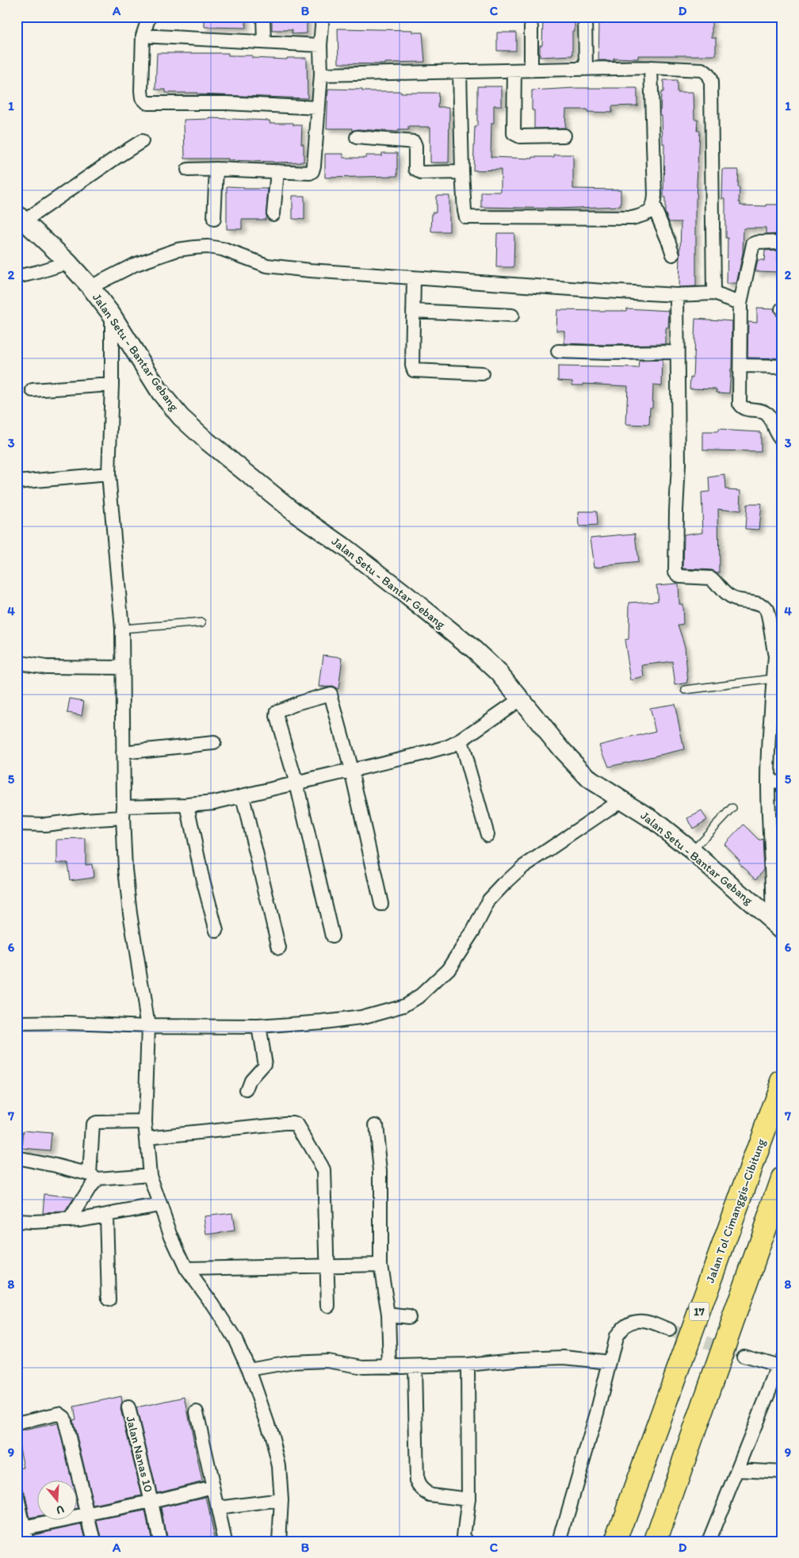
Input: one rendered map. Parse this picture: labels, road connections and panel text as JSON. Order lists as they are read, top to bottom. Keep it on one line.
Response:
{"streets":{"highway":["Jalan Tol Cimanggis–Cibitung","17"],"main road":["Jalan Setu - Bantar Gebang"],"street":["Jalan Nanas 10"]},"north":"bottom","grid":{"columns":["A","B","C","D"],"rows":["1","2","3","4","5","6","7","8","9"]}}
